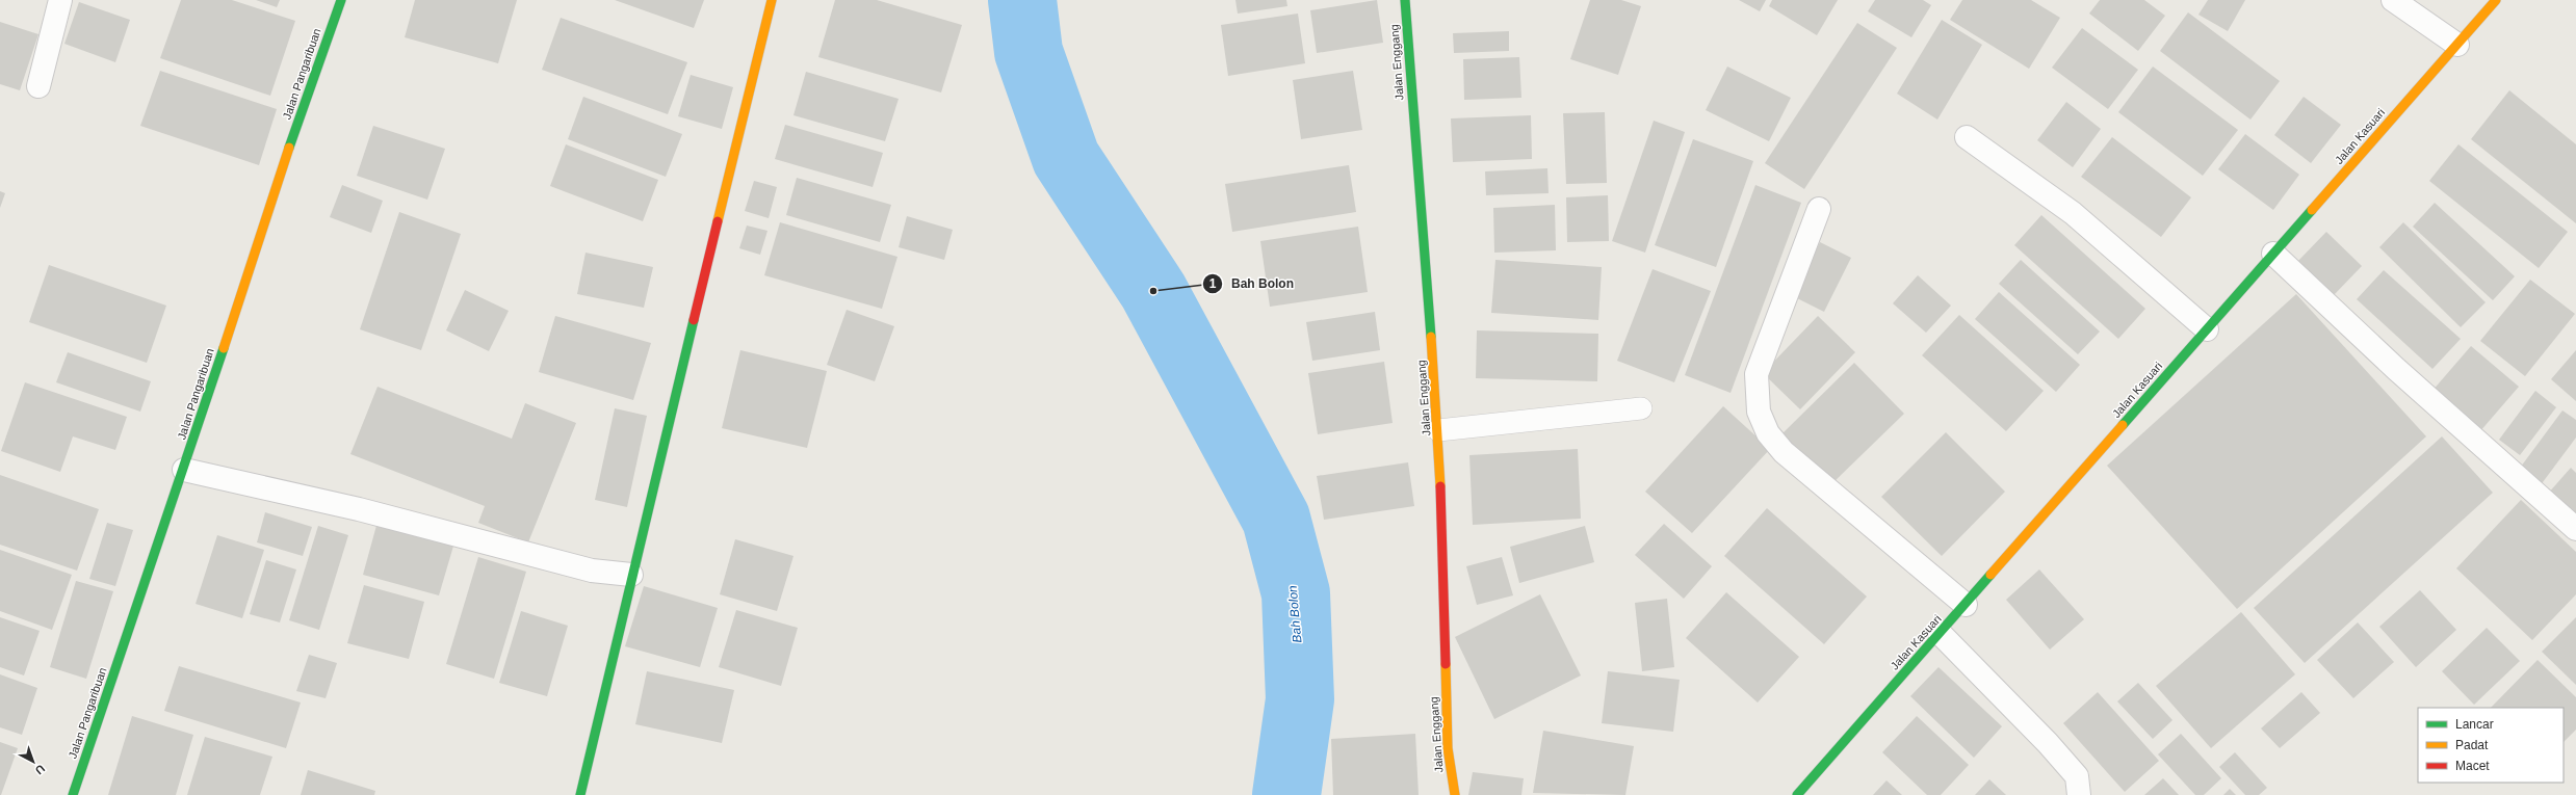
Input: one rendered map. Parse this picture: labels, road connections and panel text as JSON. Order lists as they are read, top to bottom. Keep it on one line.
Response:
{"streets":{"street":["Jalan Enggang","Jalan Pangaribuan","Jalan Kasuari"]},"water":["Bah Bolon"],"places":["Bah Bolon"],"legend":["Lancar","Padat","Macet"],"north":"bottom right"}
